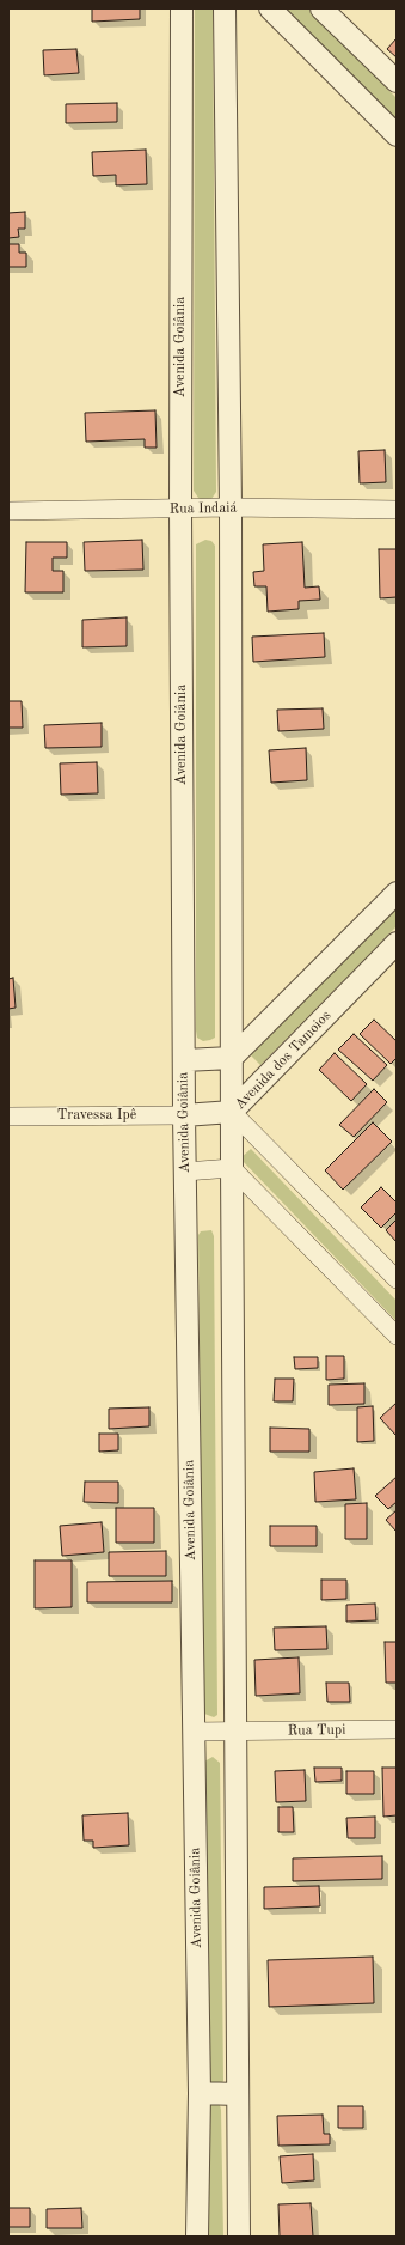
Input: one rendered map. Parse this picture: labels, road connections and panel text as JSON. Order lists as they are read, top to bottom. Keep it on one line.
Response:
{"streets":{"street":["Avenida Goiânia","Rua Indaiá","Avenida dos Tamoios","Travessa Ipê","Rua Tupi"]},"crossings":[["Avenida Goiânia","Rua Indaiá"],["Avenida Goiânia","Travessa Ipê"],["Avenida Goiânia","Rua Tupi"]]}
